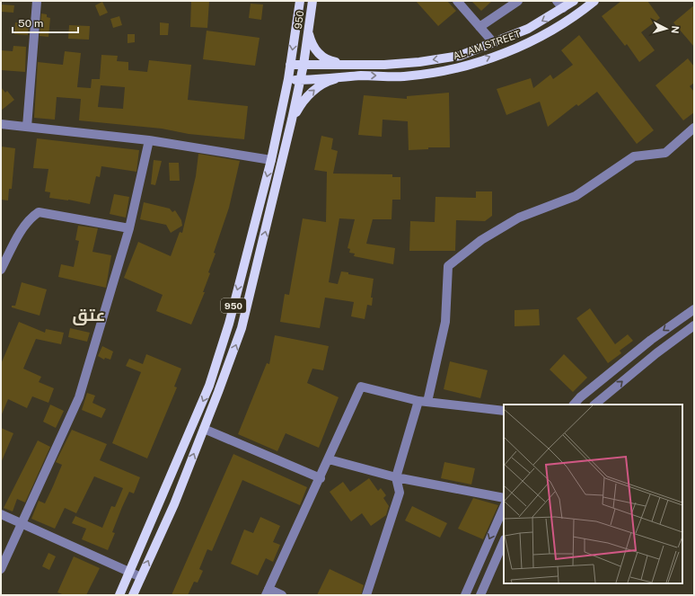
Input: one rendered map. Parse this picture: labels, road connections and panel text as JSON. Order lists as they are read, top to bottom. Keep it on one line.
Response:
{"streets":{"main road":["950","AL AM STREET"]},"crossings":[["950","AL AM STREET"]],"districts":["عتق"],"scale_bar":"50 m","north":"right"}
